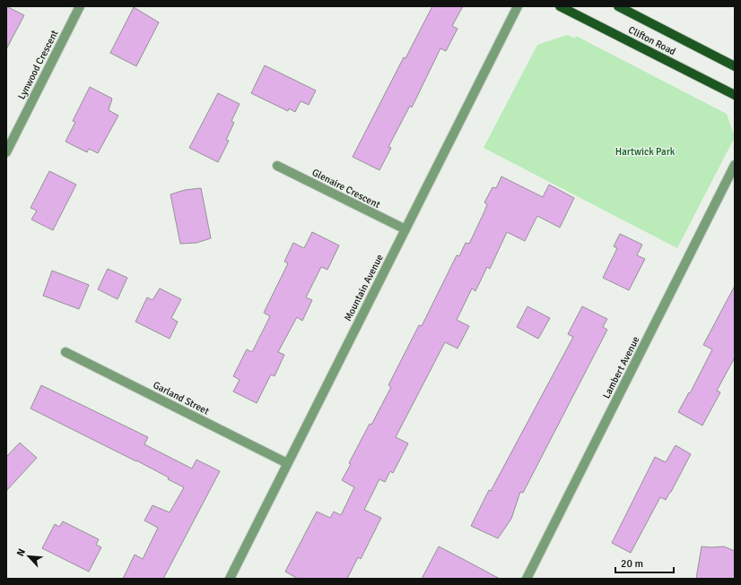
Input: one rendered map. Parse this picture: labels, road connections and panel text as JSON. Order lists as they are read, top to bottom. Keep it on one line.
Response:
{"streets":{"main road":["Clifton Road"],"street":["Lynwood Crescent","Glenaire Crescent","Mountain Avenue","Lambert Avenue","Garland Street"]},"crossings":[["Glenaire Crescent","Mountain Avenue"],["Mountain Avenue","Garland Street"]],"parks":["Hartwick Park"],"scale_bar":"20 m","north":"top left"}
